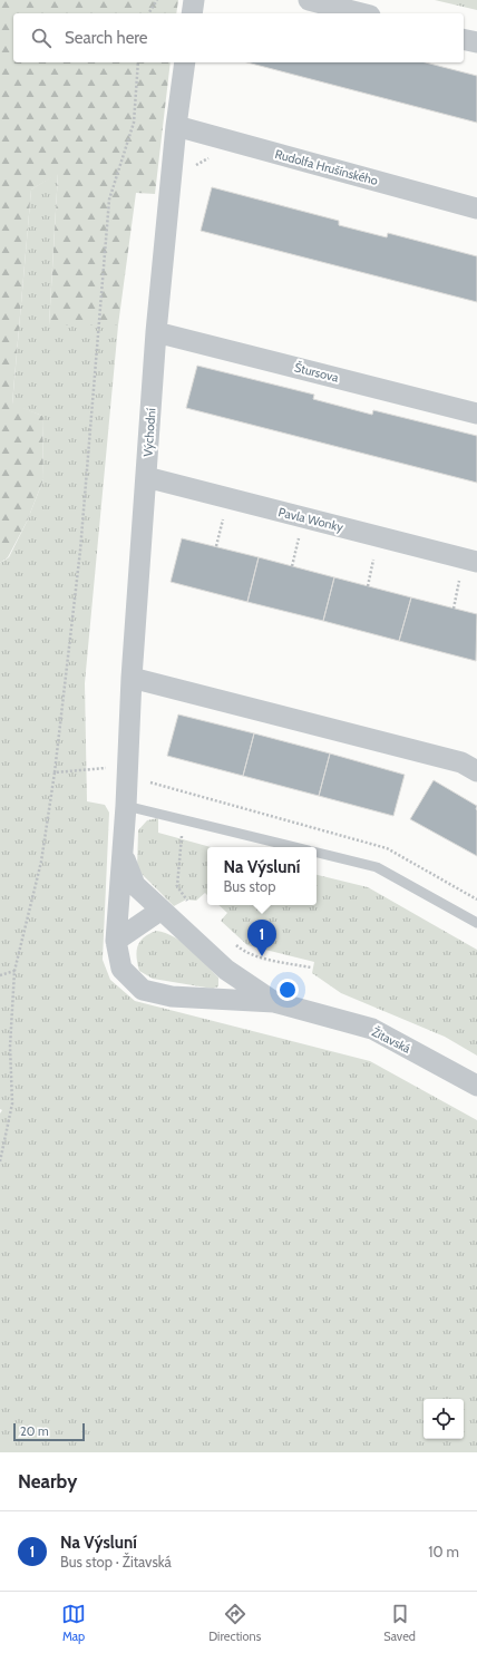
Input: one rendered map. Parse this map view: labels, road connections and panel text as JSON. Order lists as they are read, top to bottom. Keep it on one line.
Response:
{"streets":{"street":["Rudolfa Hrušínského","Štursova","Východní","Pavla Wonky","Žitavská"]},"crossings":[["Rudolfa Hrušínského","Východní"],["Štursova","Východní"],["Východní","Pavla Wonky"],["Východní","Žitavská"]],"scale_bar":"20 m","page":{"search":"Search here","popup":["Na Výsluní","Bus stop"],"pins":"1","scale":"20 m","heading":"Nearby","list":[{"mark":"1","name":"Na Výsluní","note":"Bus stop · Žitavská","value":"10 m"}],"nav":["Map","Directions","Saved"]}}
